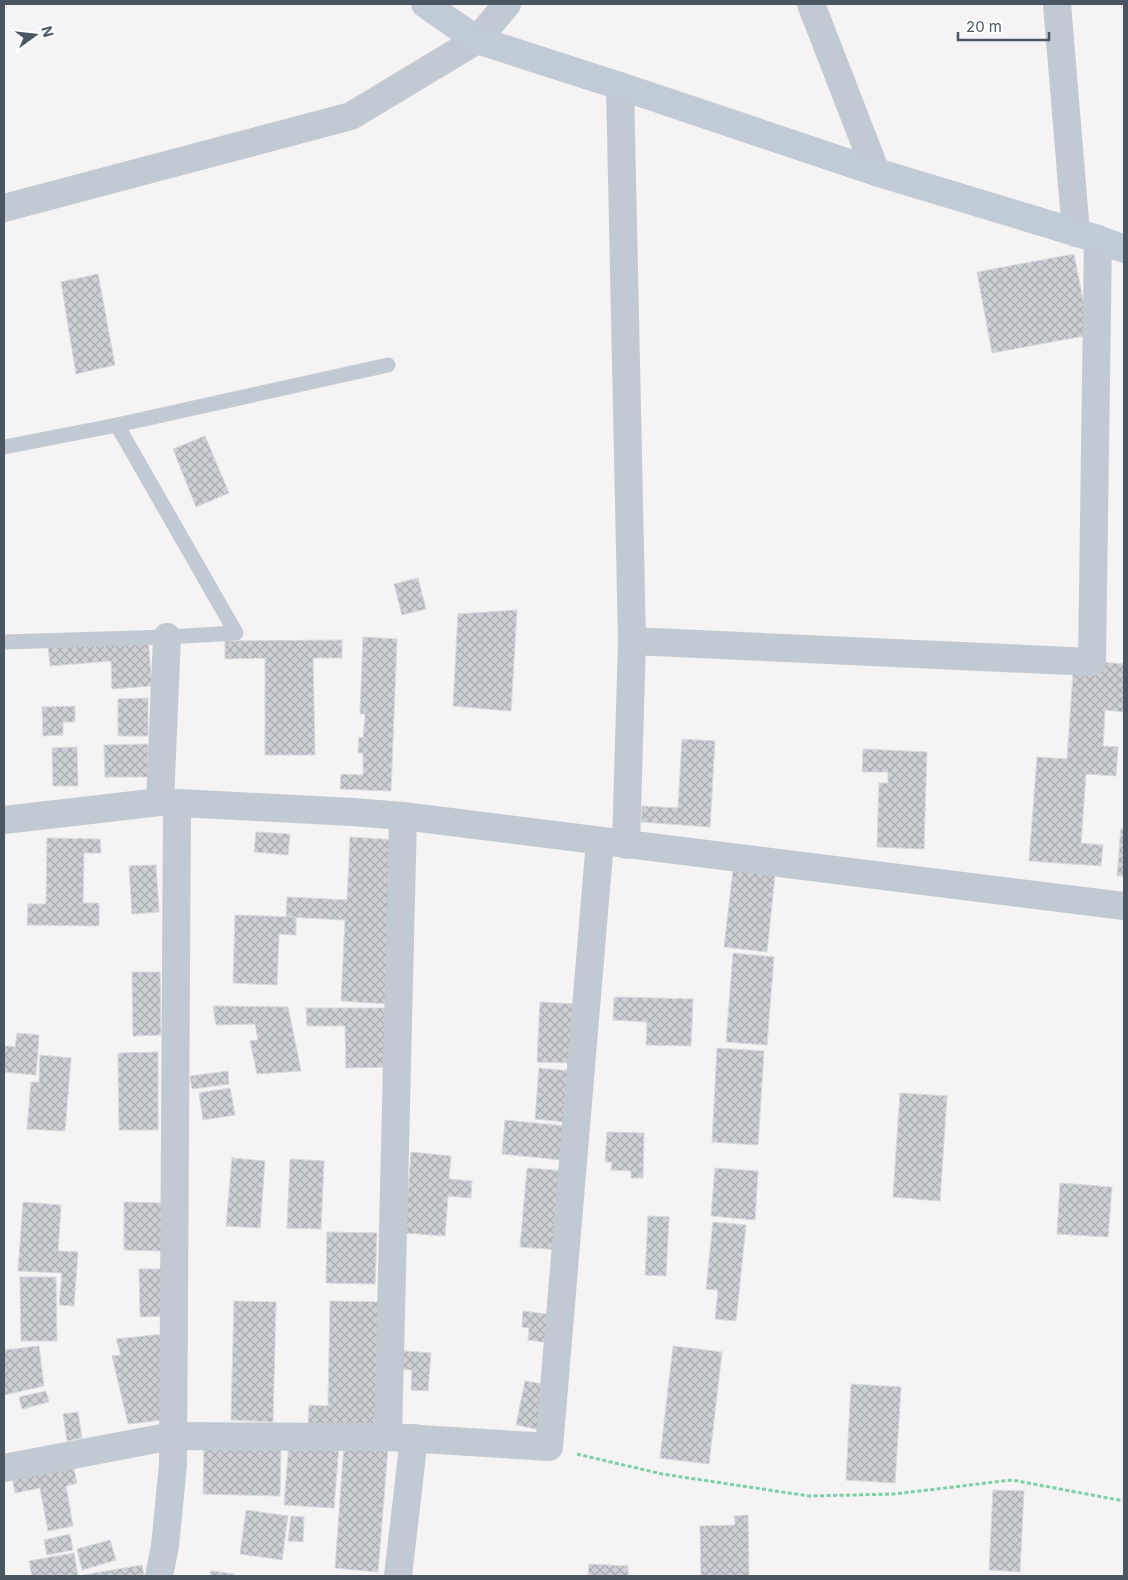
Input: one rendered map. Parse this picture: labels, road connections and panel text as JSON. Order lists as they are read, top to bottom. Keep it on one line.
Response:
{"scale_bar":"20 m","north":"right"}
